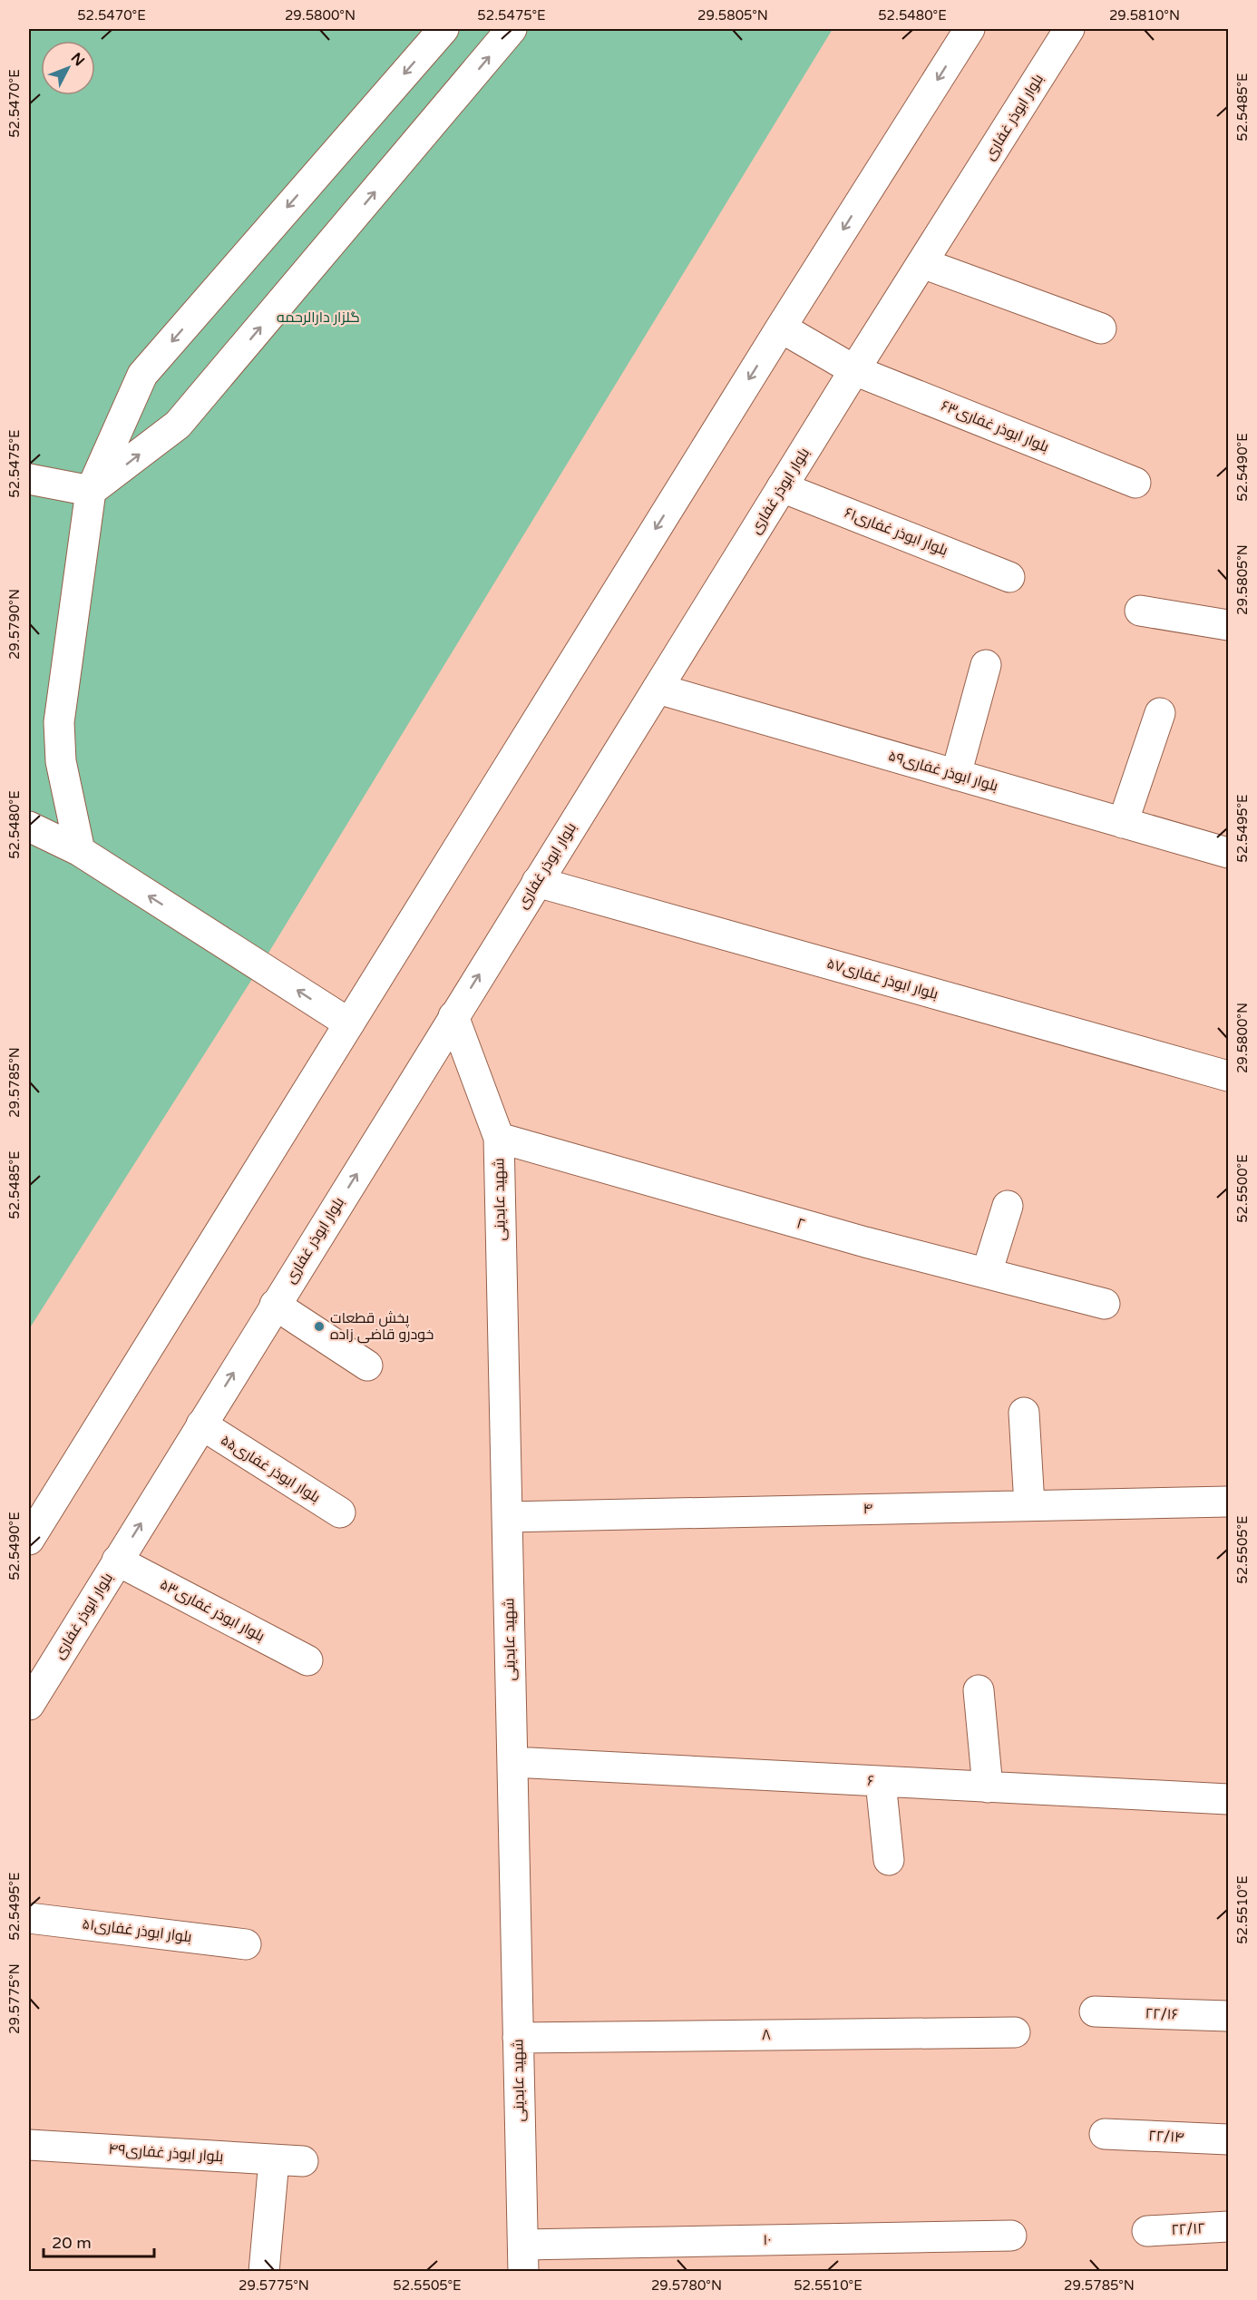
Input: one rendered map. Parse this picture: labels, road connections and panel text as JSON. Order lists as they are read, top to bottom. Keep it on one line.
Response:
{"streets":{"street":["بلوار ابوذر غفاری","بلوار ابوذر غفاری۶۳","بلوار ابوذر غفاری۶۱","بلوار ابوذر غفاری۵۹","بلوار ابوذر غفاری۵۷","شهید عابدینی","۲","۵۵بلوار ابوذر غفاری","۴","بلوار ابوذر غفاری۵۳","۶","بلوار ابوذر غفاری۵۱","۲۲/۱۶","۸","۲۲/۱۴","بلوار ابوذر غفاری۴۹","۲۲/۱۲","۱۰"]},"crossings":[["بلوار ابوذر غفاری","بلوار ابوذر غفاری۶۳"],["بلوار ابوذر غفاری","بلوار ابوذر غفاری۶۱"],["بلوار ابوذر غفاری","بلوار ابوذر غفاری۵۹"],["بلوار ابوذر غفاری","بلوار ابوذر غفاری۵۷"],["بلوار ابوذر غفاری","شهید عابدینی"],["بلوار ابوذر غفاری","۵۵بلوار ابوذر غفاری"],["بلوار ابوذر غفاری","بلوار ابوذر غفاری۵۳"],["شهید عابدینی","۲"],["شهید عابدینی","۴"],["شهید عابدینی","۶"],["شهید عابدینی","۸"],["شهید عابدینی","۱۰"]],"parks":["گلزار دارالرحمه"],"places":["پخش قطعات خودرو قاضی زاده"],"scale_bar":"20 m","north":"top right","coordinates":["52.5470°E","29.5800°N","52.5475°E","29.5805°N","52.5480°E","29.5810°N","52.5485°E","52.5490°E","29.5790°N","52.5495°E","29.5785°N","52.5500°E","52.5505°E","52.5510°E","29.5775°N","29.5780°N"]}
